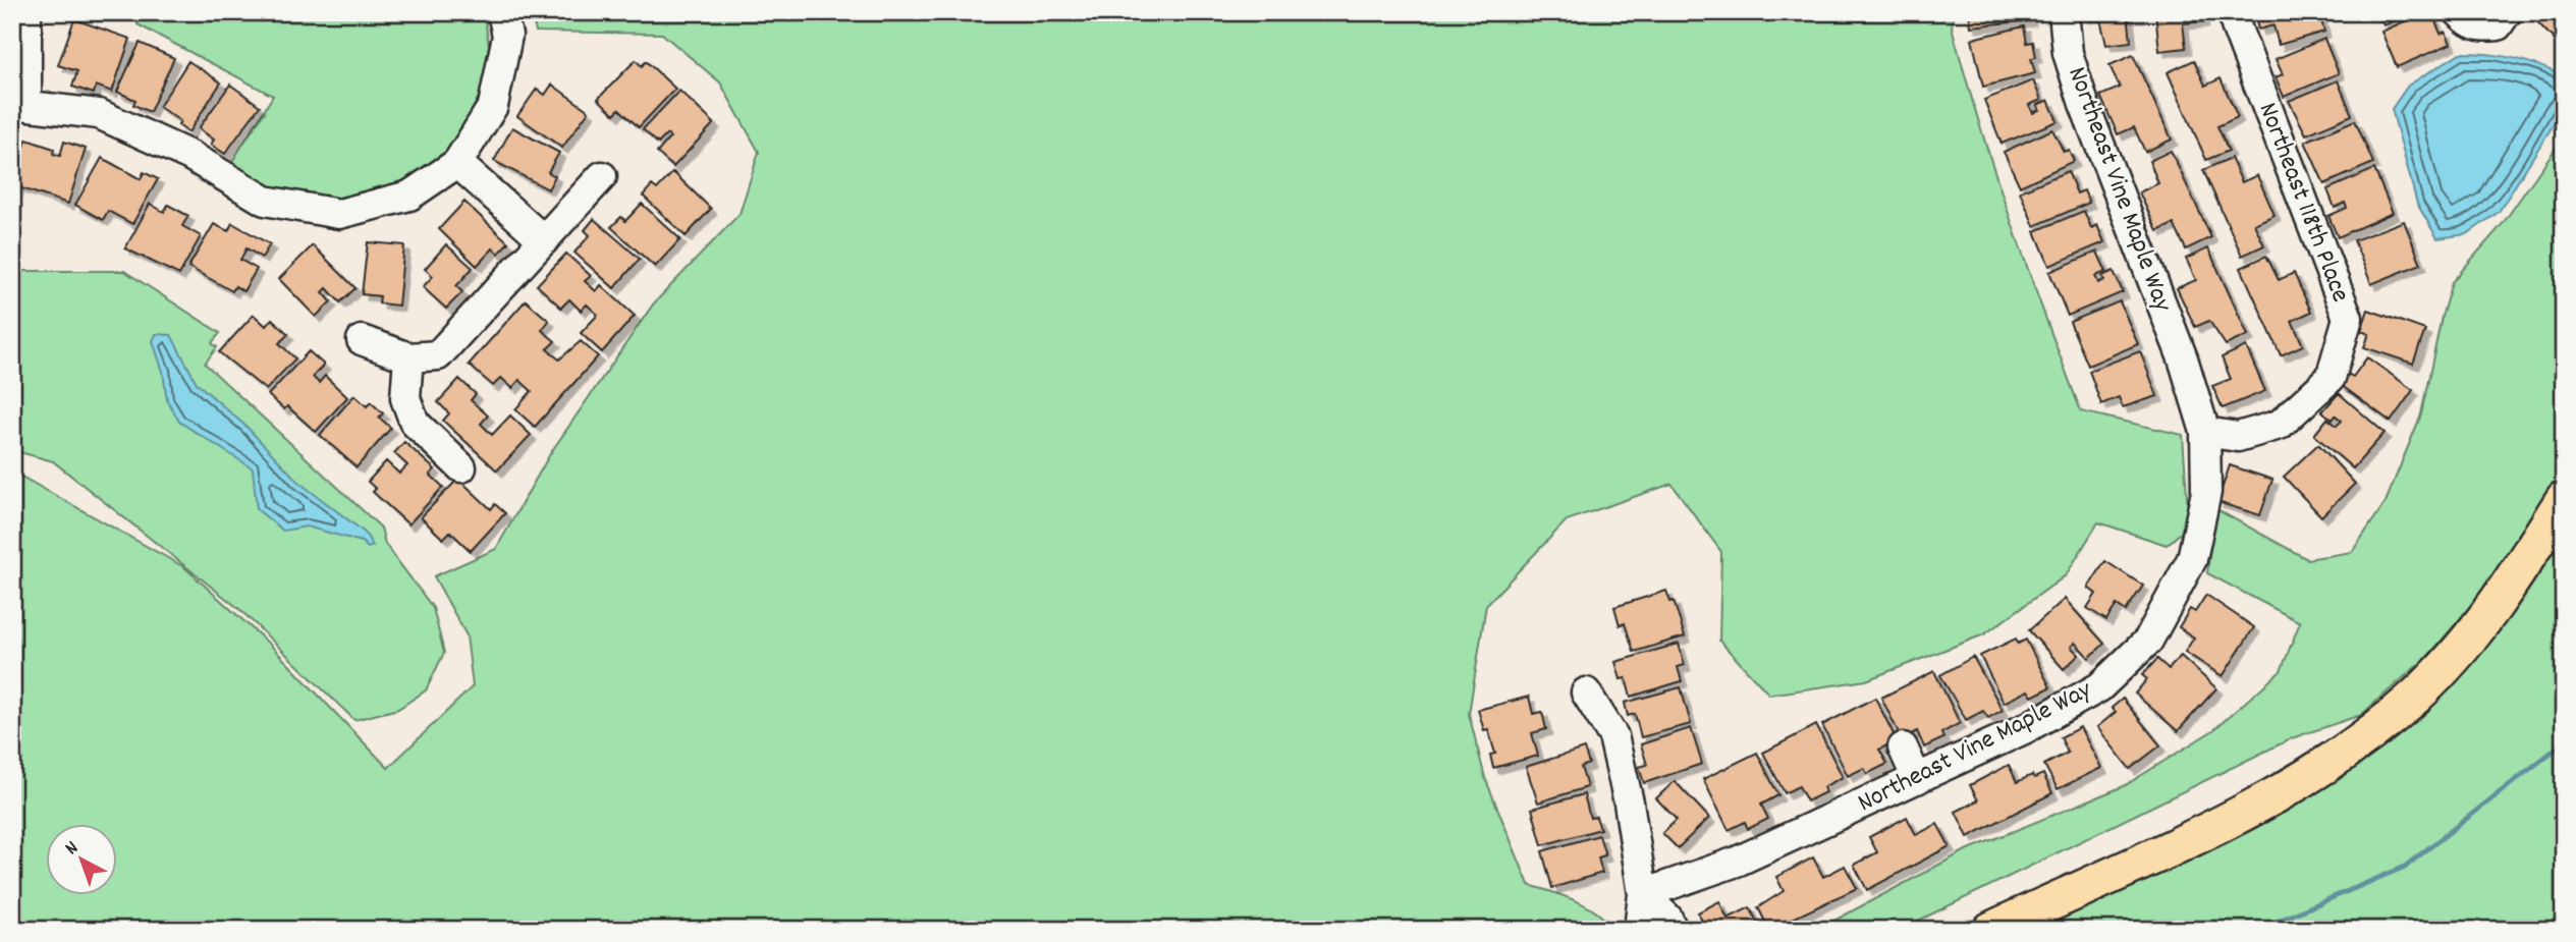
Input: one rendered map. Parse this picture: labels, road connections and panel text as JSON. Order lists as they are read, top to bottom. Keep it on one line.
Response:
{"streets":{"street":["Northeast Vine Maple Way","Northeast 118th Place"]},"crossings":[["Northeast Vine Maple Way","Northeast 118th Place"]],"north":"top left"}
